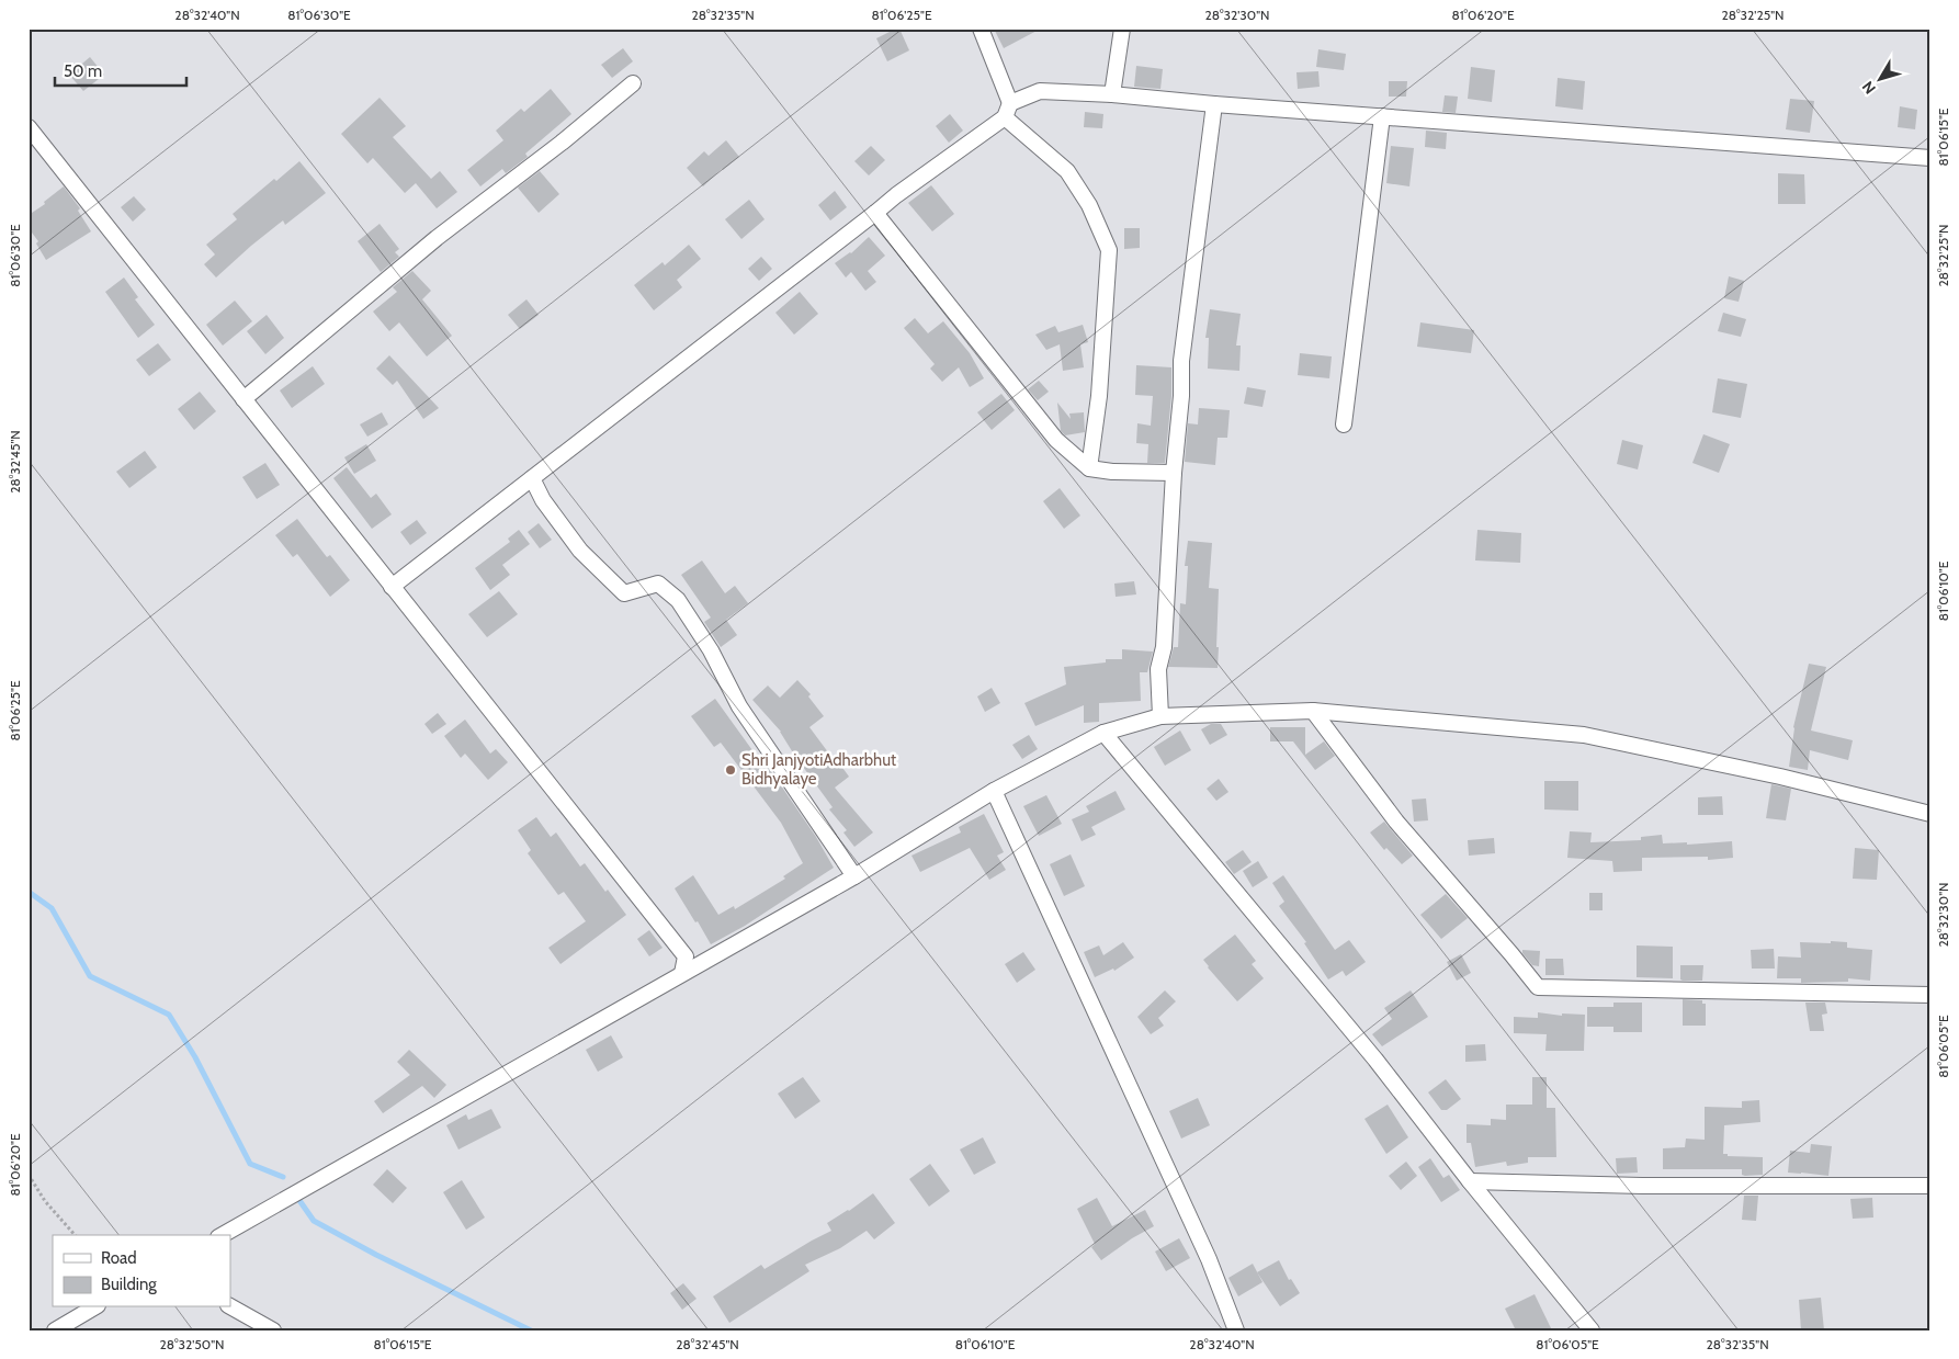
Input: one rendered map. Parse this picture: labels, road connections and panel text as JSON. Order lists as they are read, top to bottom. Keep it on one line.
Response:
{"places":["Shri JanjyotiAdharbhut Bidhyalaye"],"legend":["Road","Building"],"scale_bar":"50 m","north":"bottom left","coordinates":["28°32'40\"N","81°06'30\"E","28°32'35\"N","81°06'25\"E","28°32'30\"N","81°06'20\"E","28°32'25\"N","81°06'15\"E","28°32'45\"N","81°06'10\"E","81°06'05\"E","28°32'50\"N"]}
